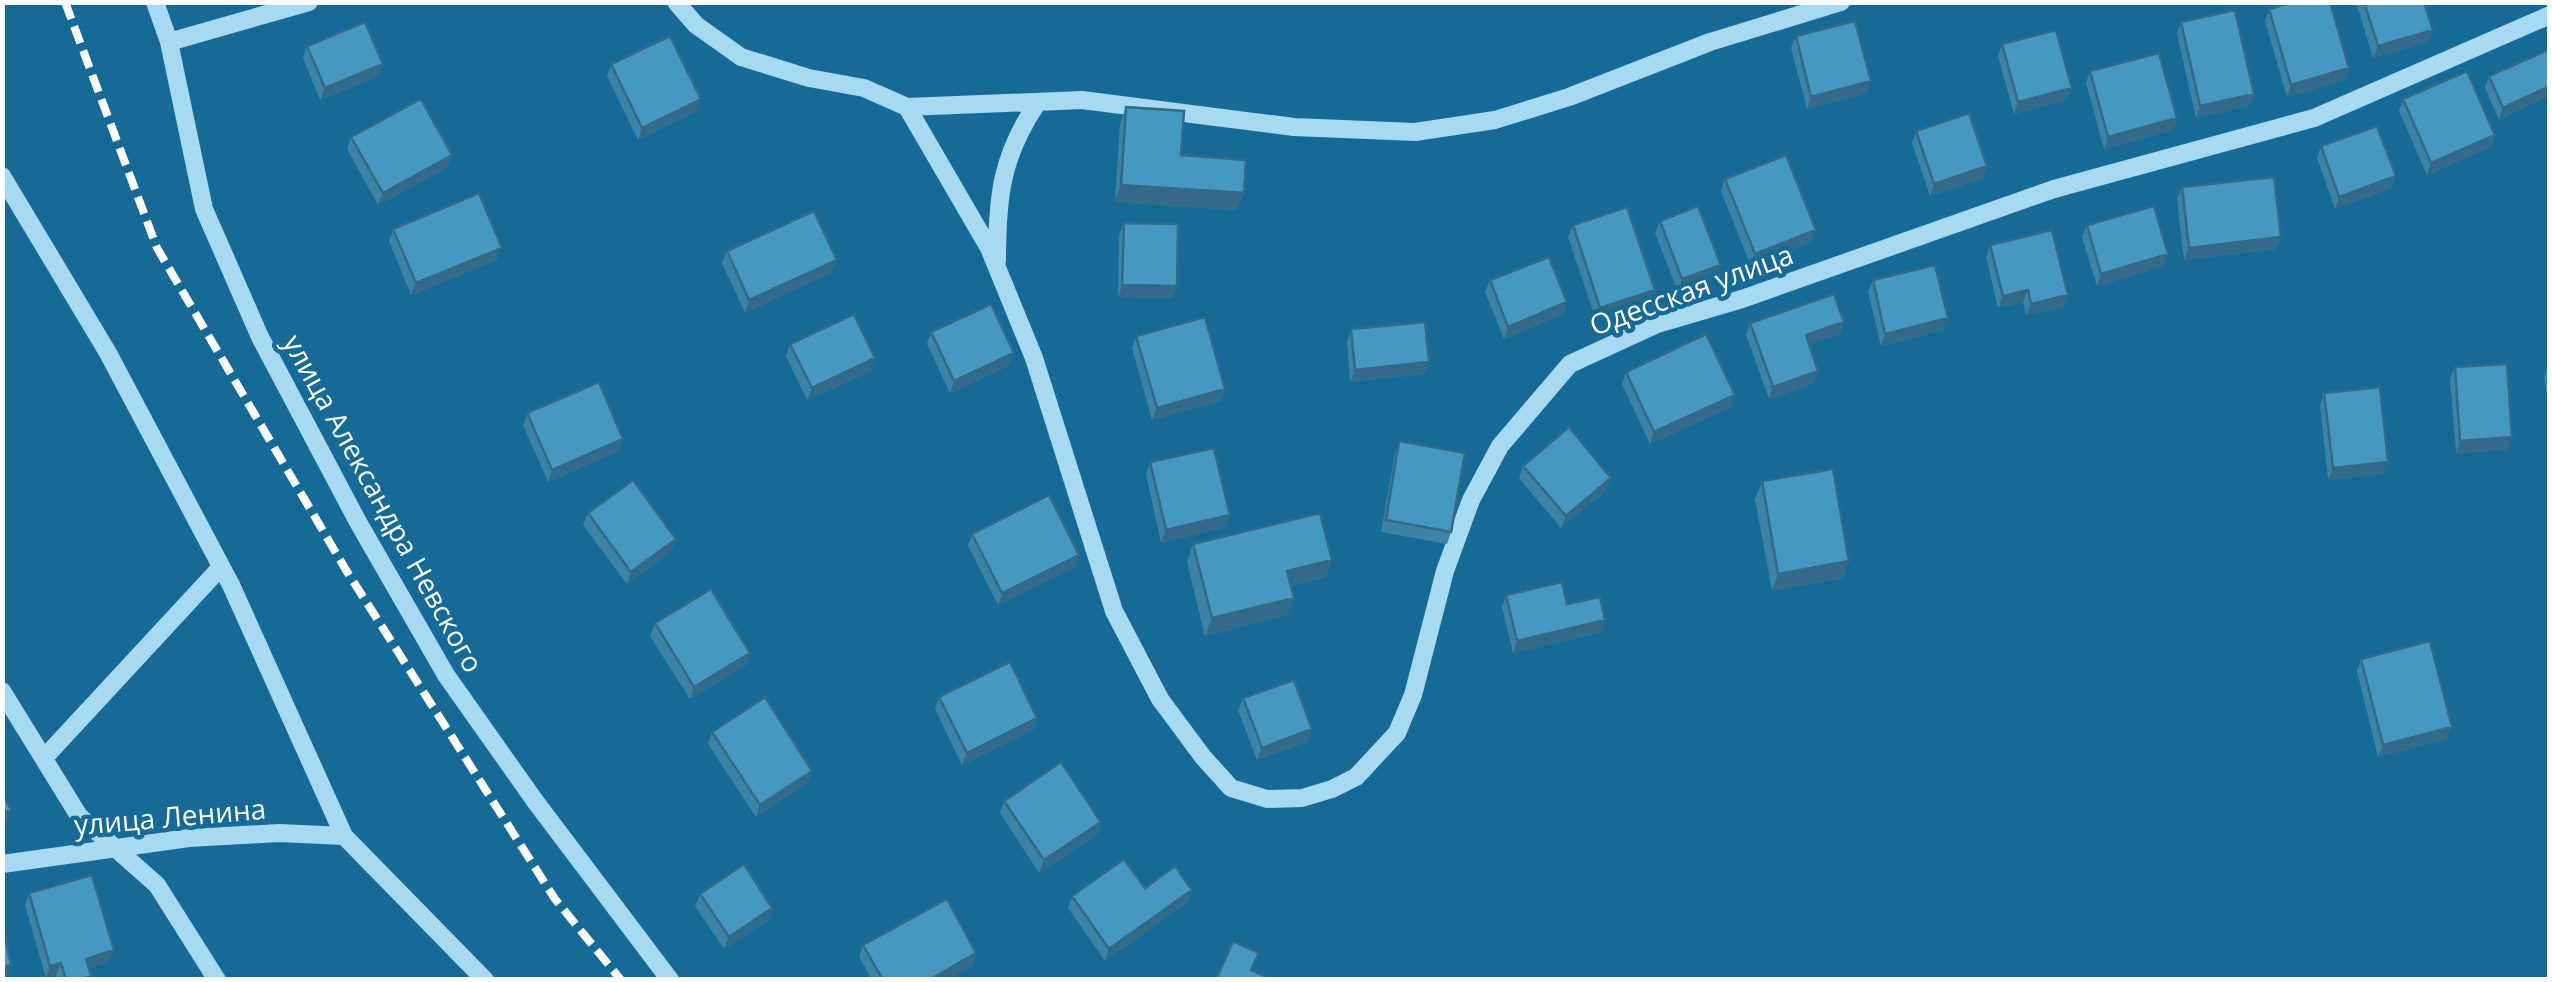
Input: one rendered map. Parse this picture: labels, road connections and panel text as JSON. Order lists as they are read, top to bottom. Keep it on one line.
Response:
{"streets":{"street":["Одесская улица","улица Александра Невского","улица Ленина"]}}
